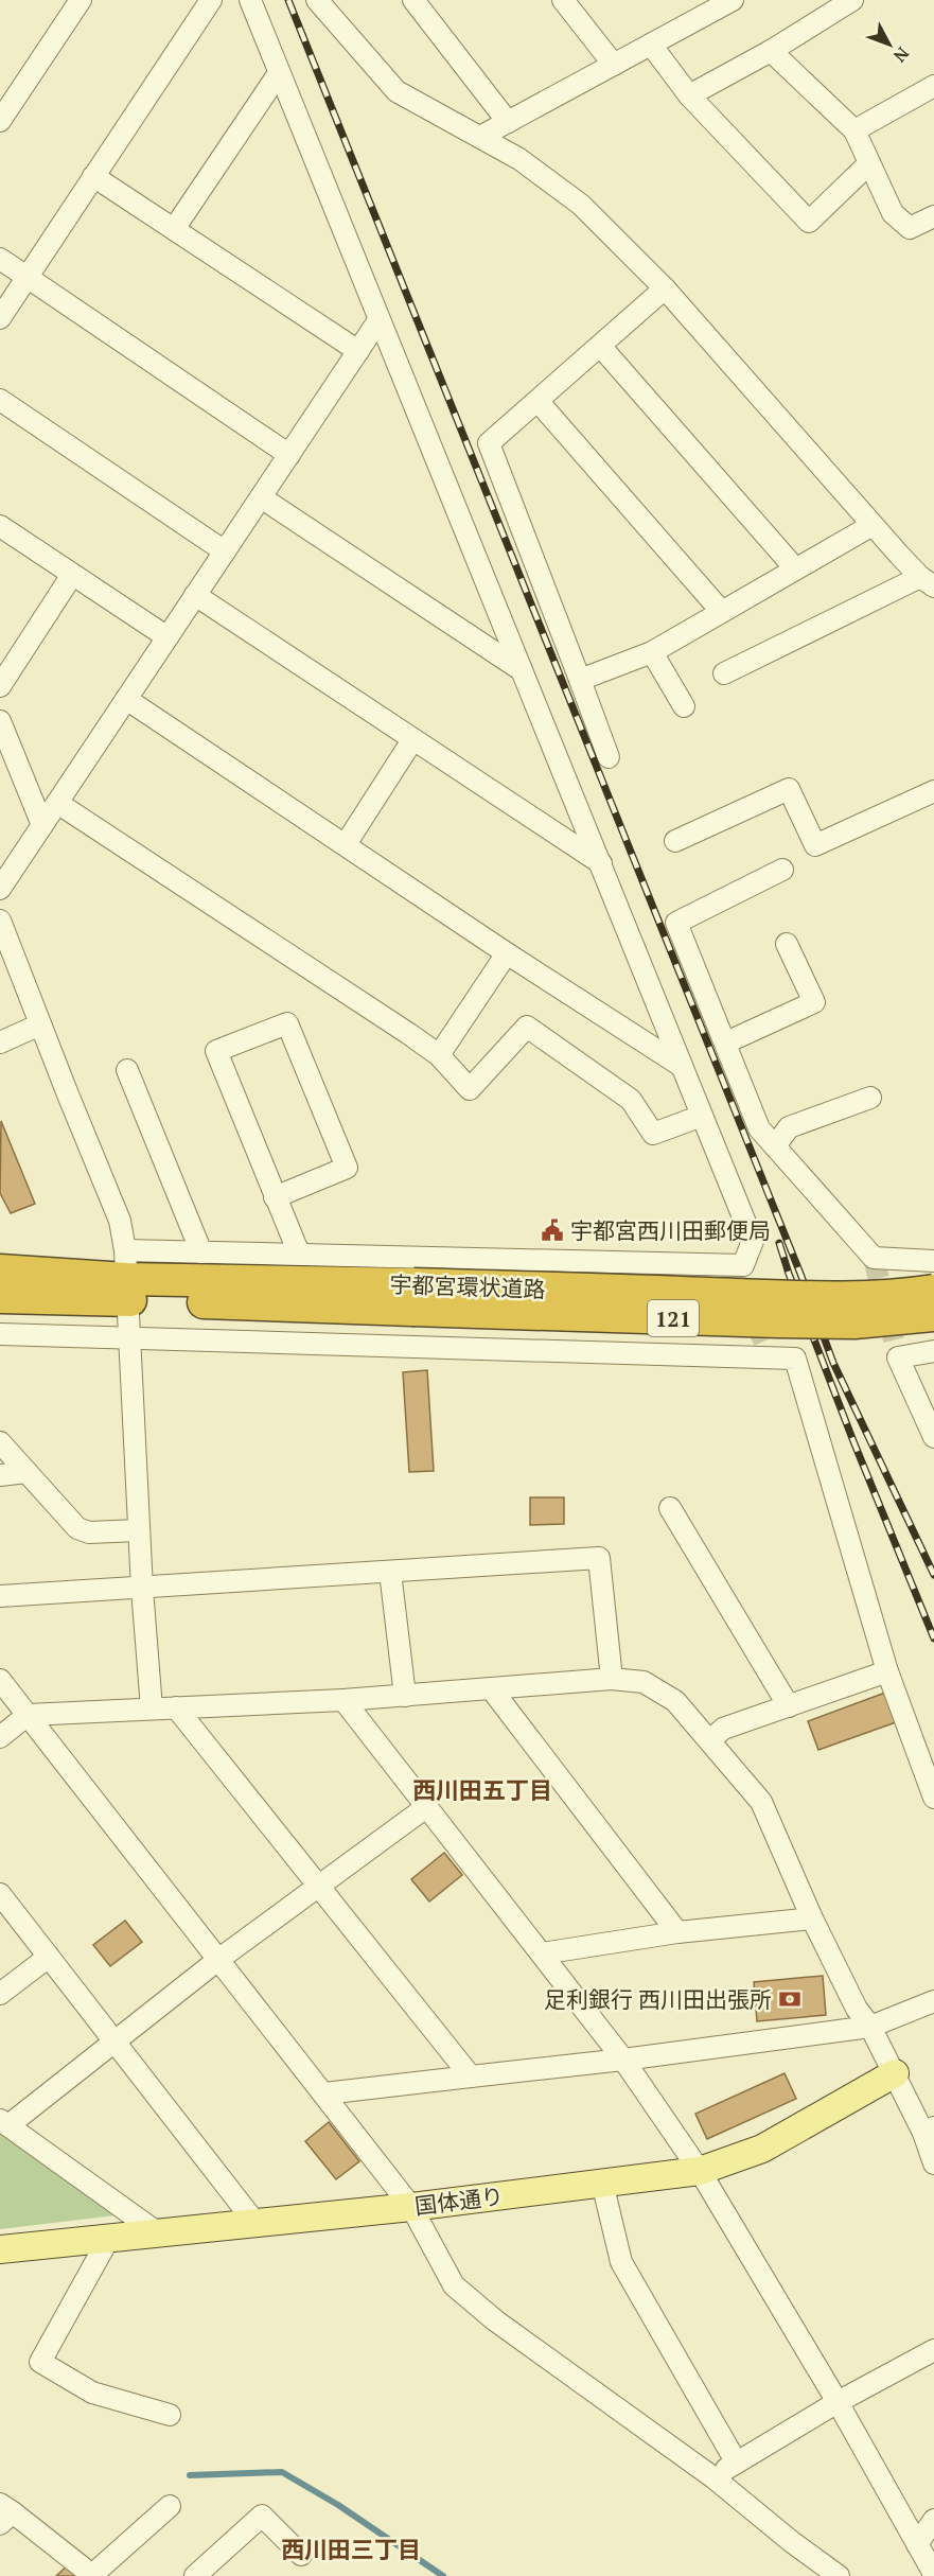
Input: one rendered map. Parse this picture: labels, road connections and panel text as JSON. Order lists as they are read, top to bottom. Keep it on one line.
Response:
{"streets":{"highway":["宇都宮環状道路","121"],"main road":["国体通り"]},"districts":["西川田五丁目","西川田三丁目"],"places":{"public building":["宇都宮西川田郵便局"],"bank":["足利銀行 西川田出張所"]},"north":"bottom right"}
